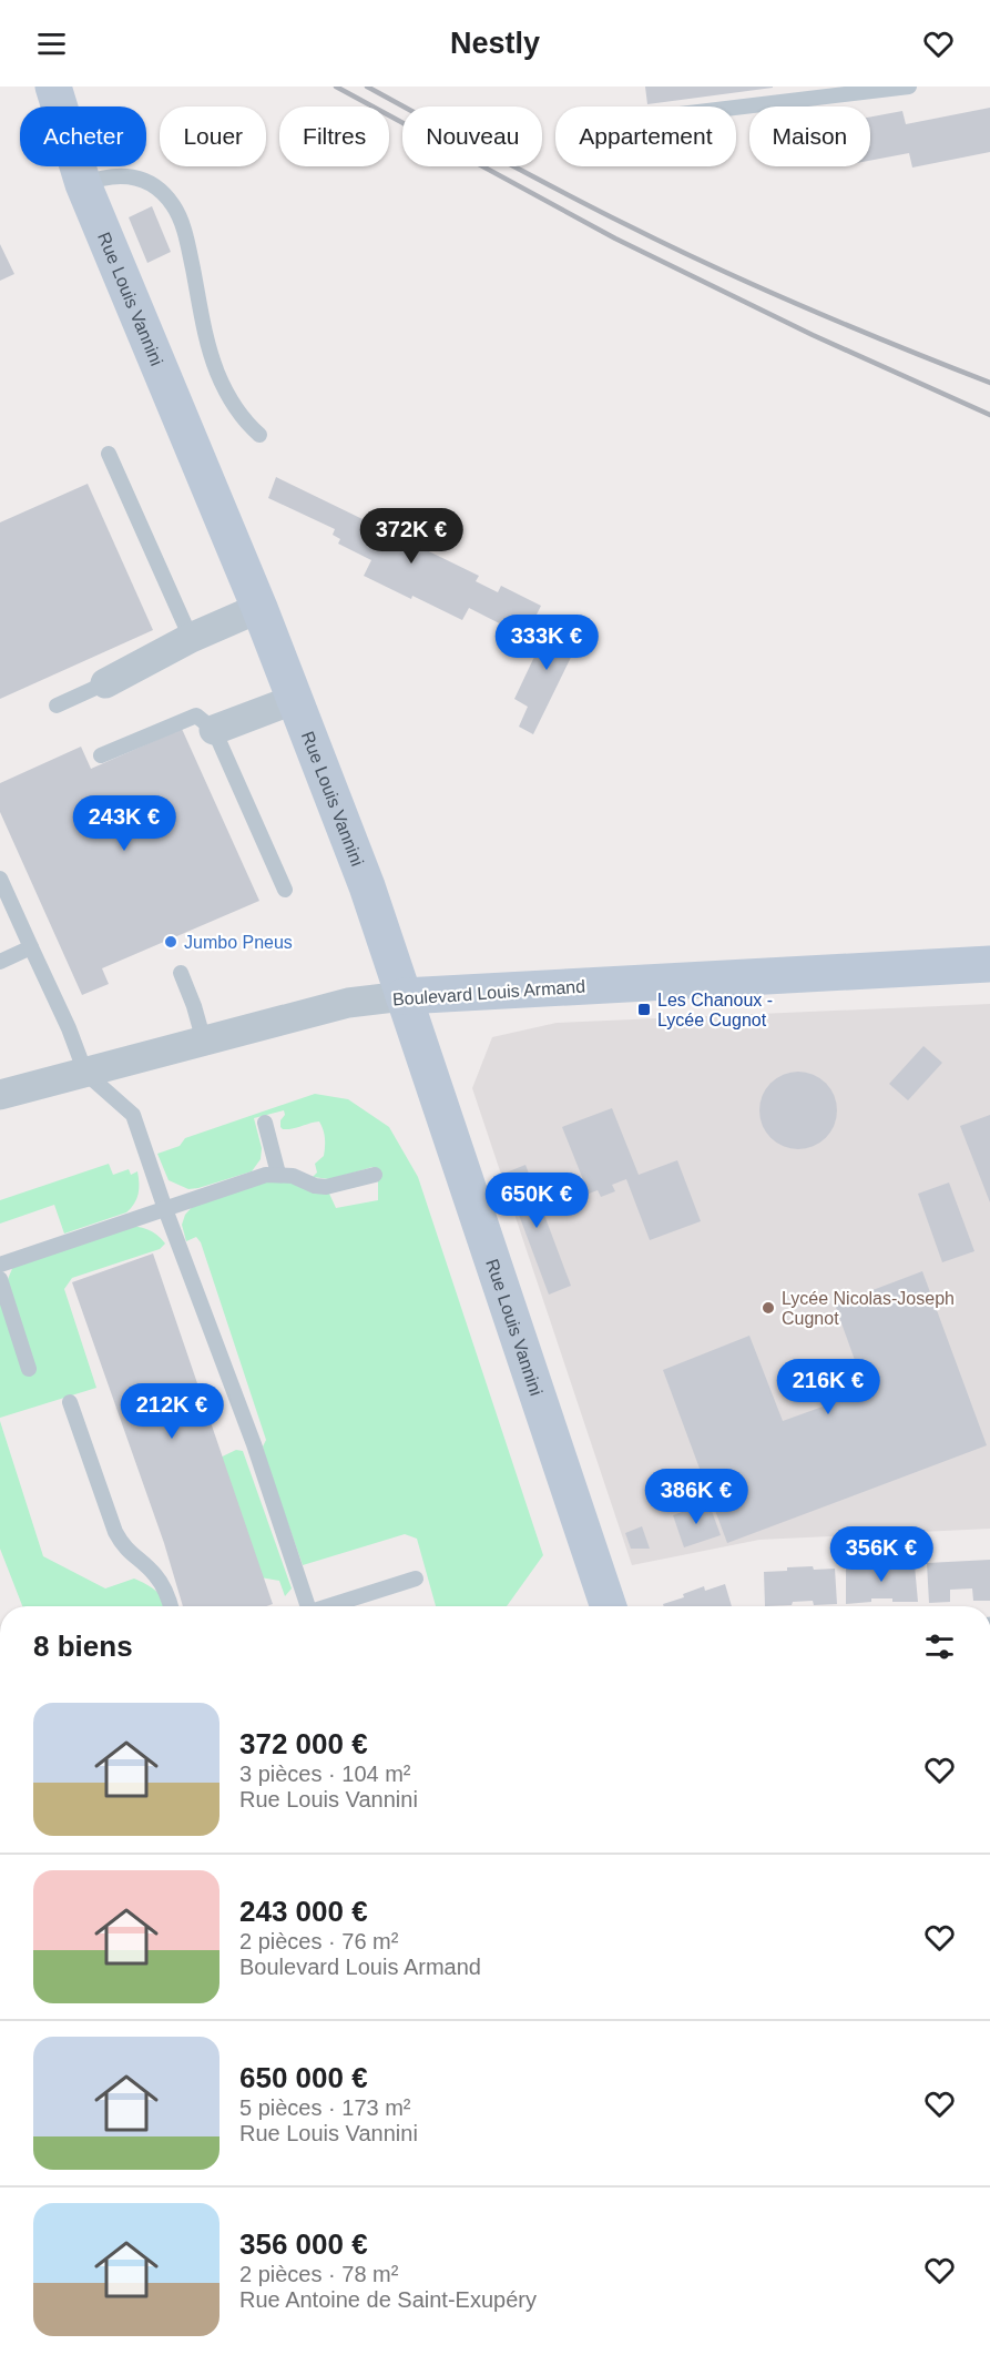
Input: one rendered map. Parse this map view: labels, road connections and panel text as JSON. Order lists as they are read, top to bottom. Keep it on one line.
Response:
{"streets":{"main road":["Rue Louis Vannini","Boulevard Louis Armand"]},"crossings":[["Rue Louis Vannini","Boulevard Louis Armand"]],"places":{"other":["Jumbo Pneus","Lycée Nicolas-Joseph Cugnot"],"transit":["Les Chanoux - Lycée Cugnot"]},"page":{"header":"Nestly","chip":["Acheter","Louer","Filtres","Nouveau","Appartement","Maison"],"price":["372K €","333K €","243K €","650K €","216K €","212K €","386K €","356K €"],"heading":"8 biens","list":[{"name":"372 000 €","note":"3 pièces · 104 m² · Rue Louis Vannini"},{"name":"243 000 €","note":"2 pièces · 76 m² · Boulevard Louis Armand"},{"name":"650 000 €","note":"5 pièces · 173 m² · Rue Louis Vannini"},{"name":"356 000 €","note":"2 pièces · 78 m² · Rue Antoine de Saint-Exupéry"}]}}
